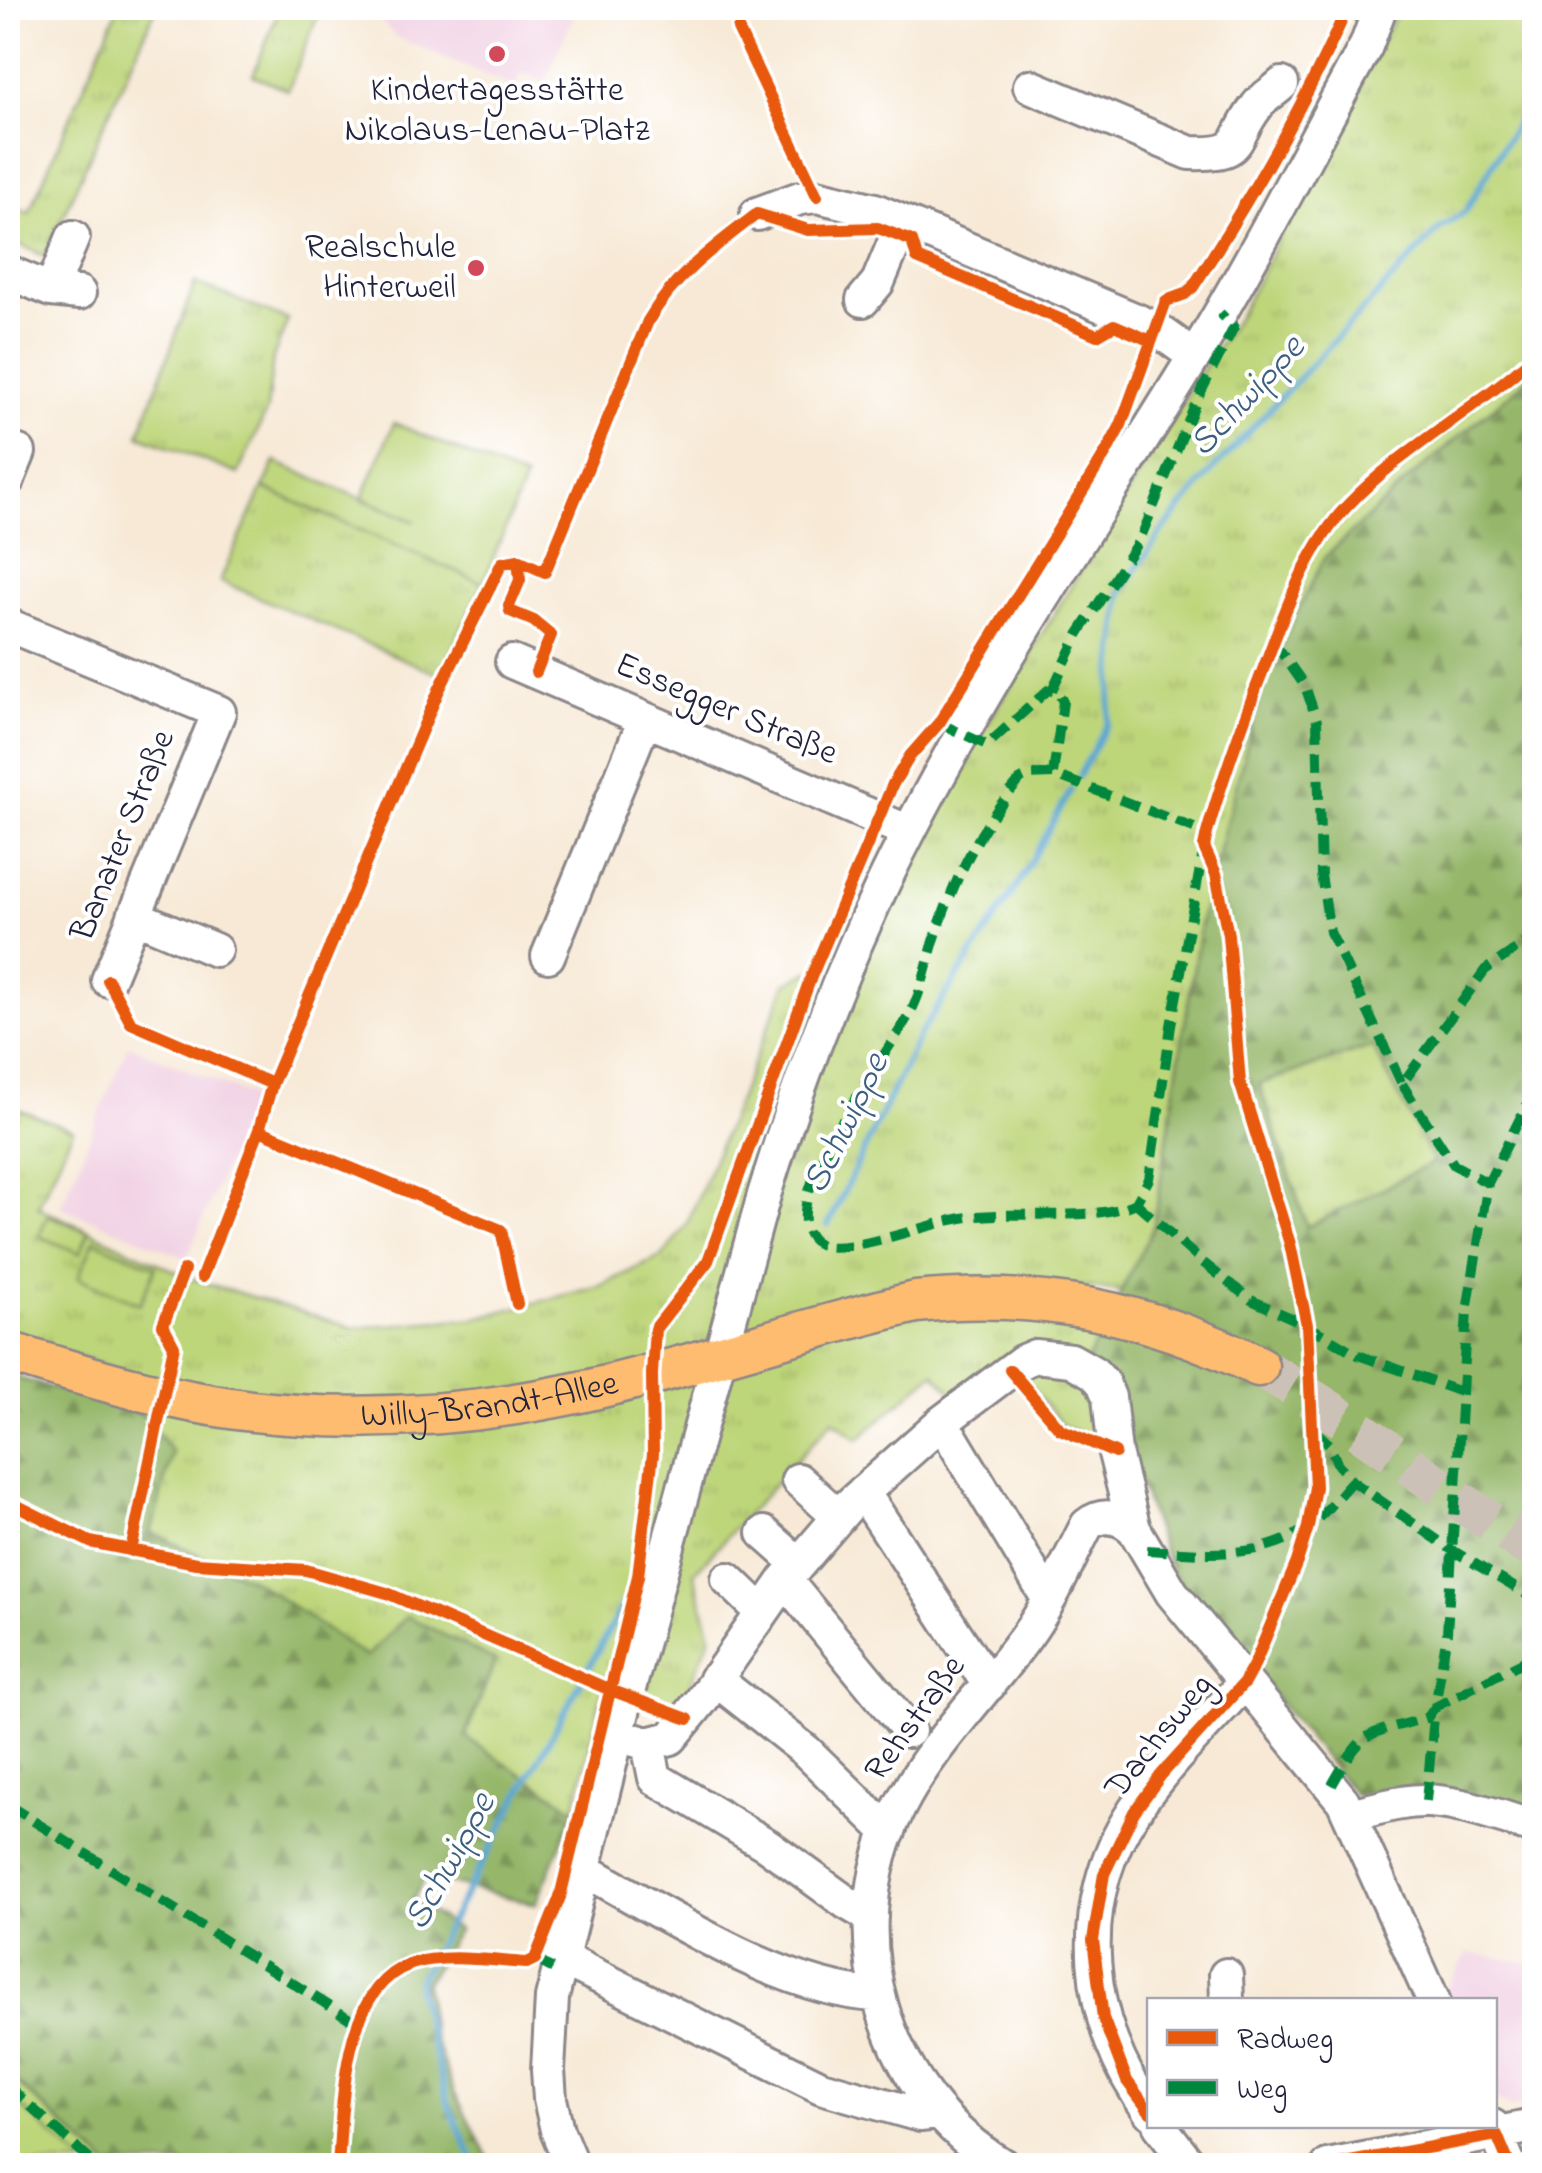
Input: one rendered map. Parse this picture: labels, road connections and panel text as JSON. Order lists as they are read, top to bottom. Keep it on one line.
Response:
{"streets":{"main road":["Willy-Brandt-Allee"],"street":["Essegger Straße","Banater Straße","Rehstraße","Dachsweg"]},"water":["Schwippe"],"places":["Kindertagesstätte Nikolaus-Lenau-Platz","Realschule Hinterweil"],"legend":["Radweg","Weg"]}
